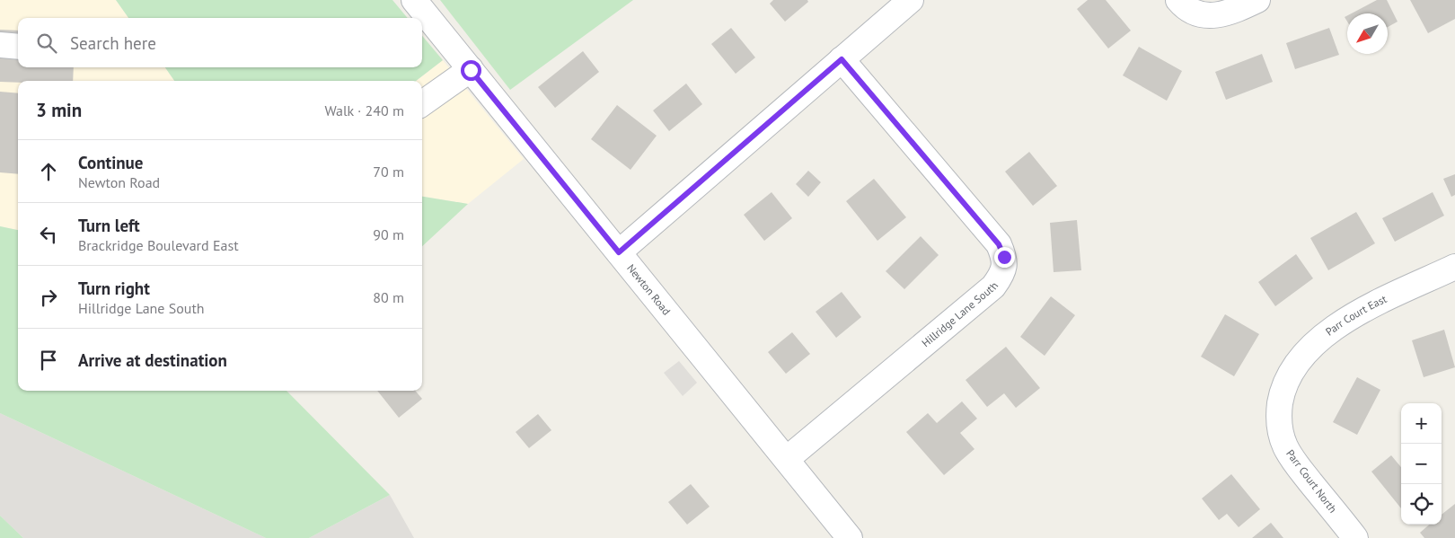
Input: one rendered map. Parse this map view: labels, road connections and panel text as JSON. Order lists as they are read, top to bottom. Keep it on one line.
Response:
{"streets":{"street":["Newton Road","Hillridge Lane South","Parr Court East","Parr Court North"]},"crossings":[["Newton Road","Hillridge Lane South"],["Parr Court East","Parr Court North"]],"north":"bottom left","page":{"search":"Search here","heading":["3 min","Walk · 240 m"],"list":[["Continue","Newton Road","70 m"],["Turn left","Brackridge Boulevard East","90 m"],["Turn right","Hillridge Lane South","80 m"],"Arrive at destination"],"map_buttons":["+","−"]}}
